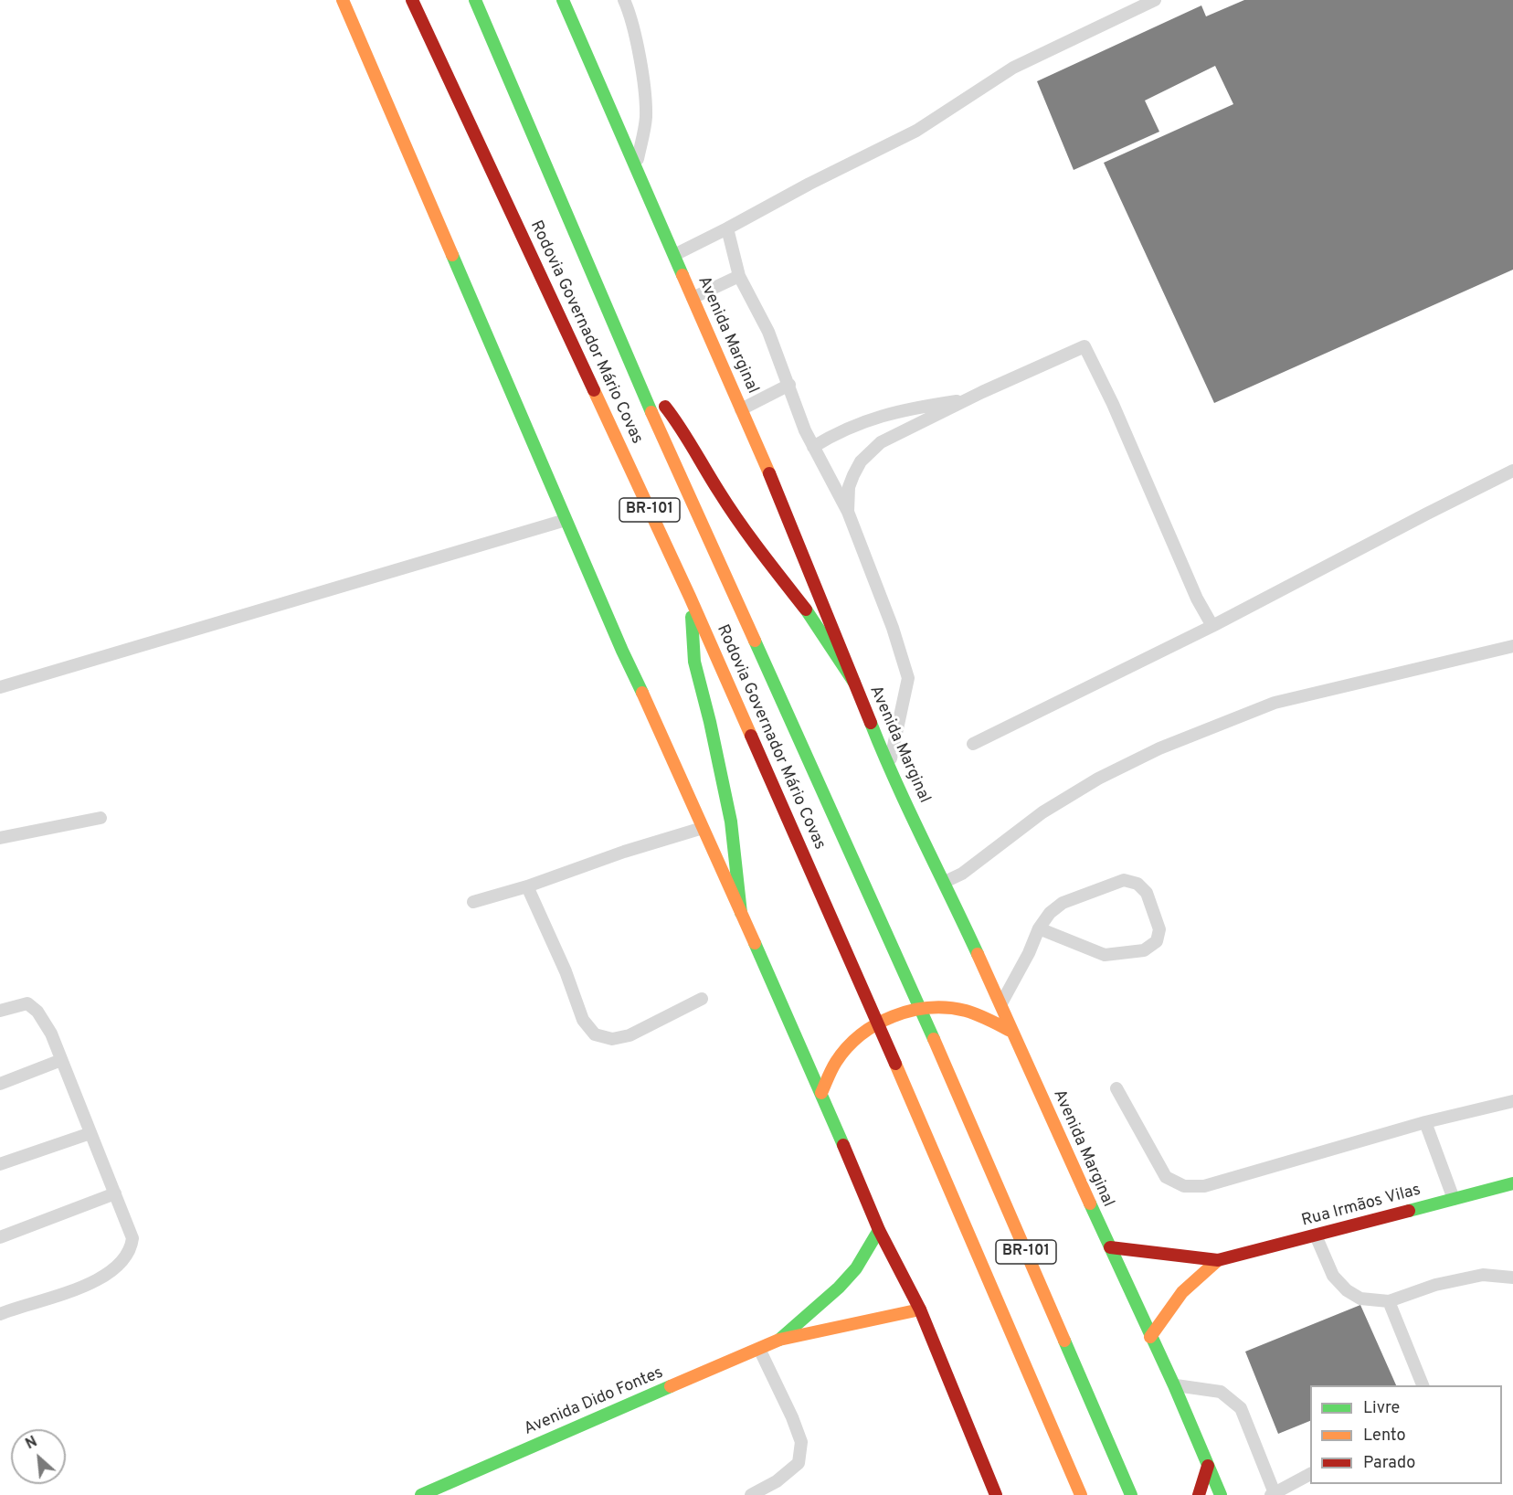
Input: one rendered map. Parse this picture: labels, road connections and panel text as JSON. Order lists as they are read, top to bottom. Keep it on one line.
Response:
{"streets":{"street":["Rodovia Governador Mário Covas","Avenida Marginal","BR-101","Rua Irmãos Vilas","Avenida Dido Fontes"]},"crossings":[["Avenida Marginal","Rua Irmãos Vilas"]],"legend":["Livre","Lento","Parado"],"north":"top left"}
